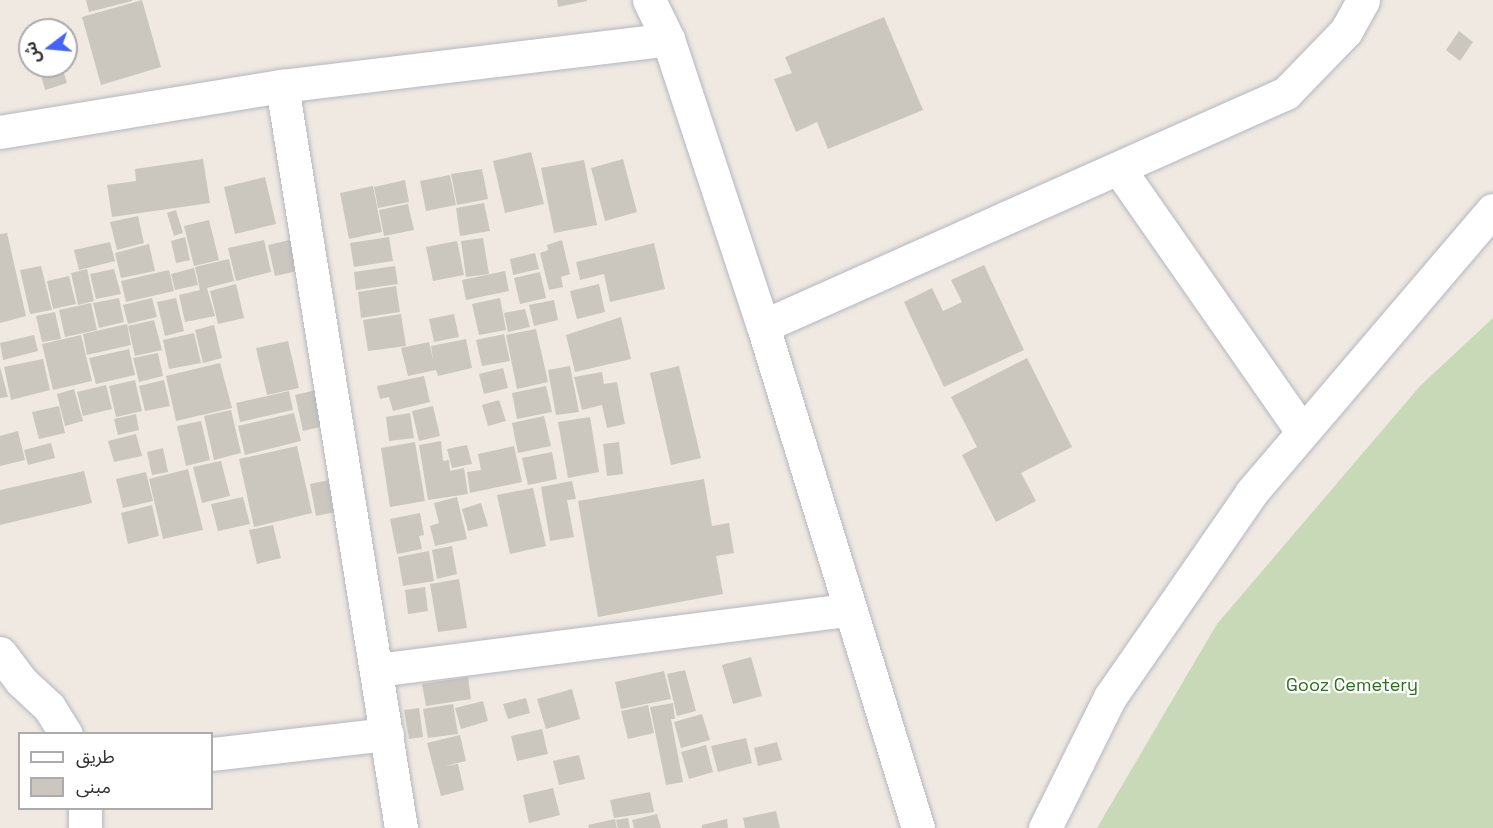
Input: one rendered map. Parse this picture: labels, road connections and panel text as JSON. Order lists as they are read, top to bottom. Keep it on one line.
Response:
{"parks":["Gooz Cemetery"],"legend":["طريق","مبنى"],"north":"left"}
